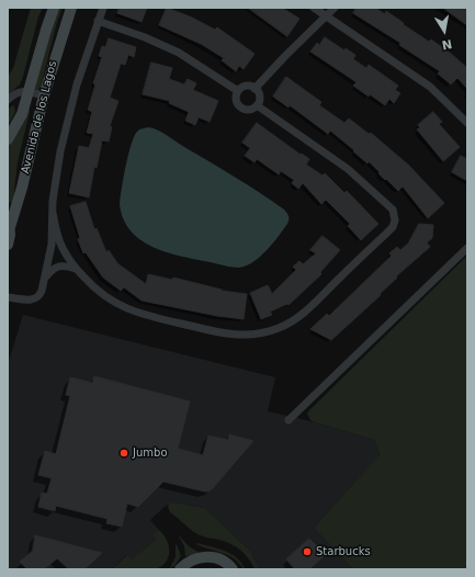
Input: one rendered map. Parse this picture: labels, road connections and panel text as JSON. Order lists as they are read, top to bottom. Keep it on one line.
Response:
{"streets":{"street":["Avenida de los Lagos"]},"places":["Jumbo","Starbucks"],"north":"bottom"}
